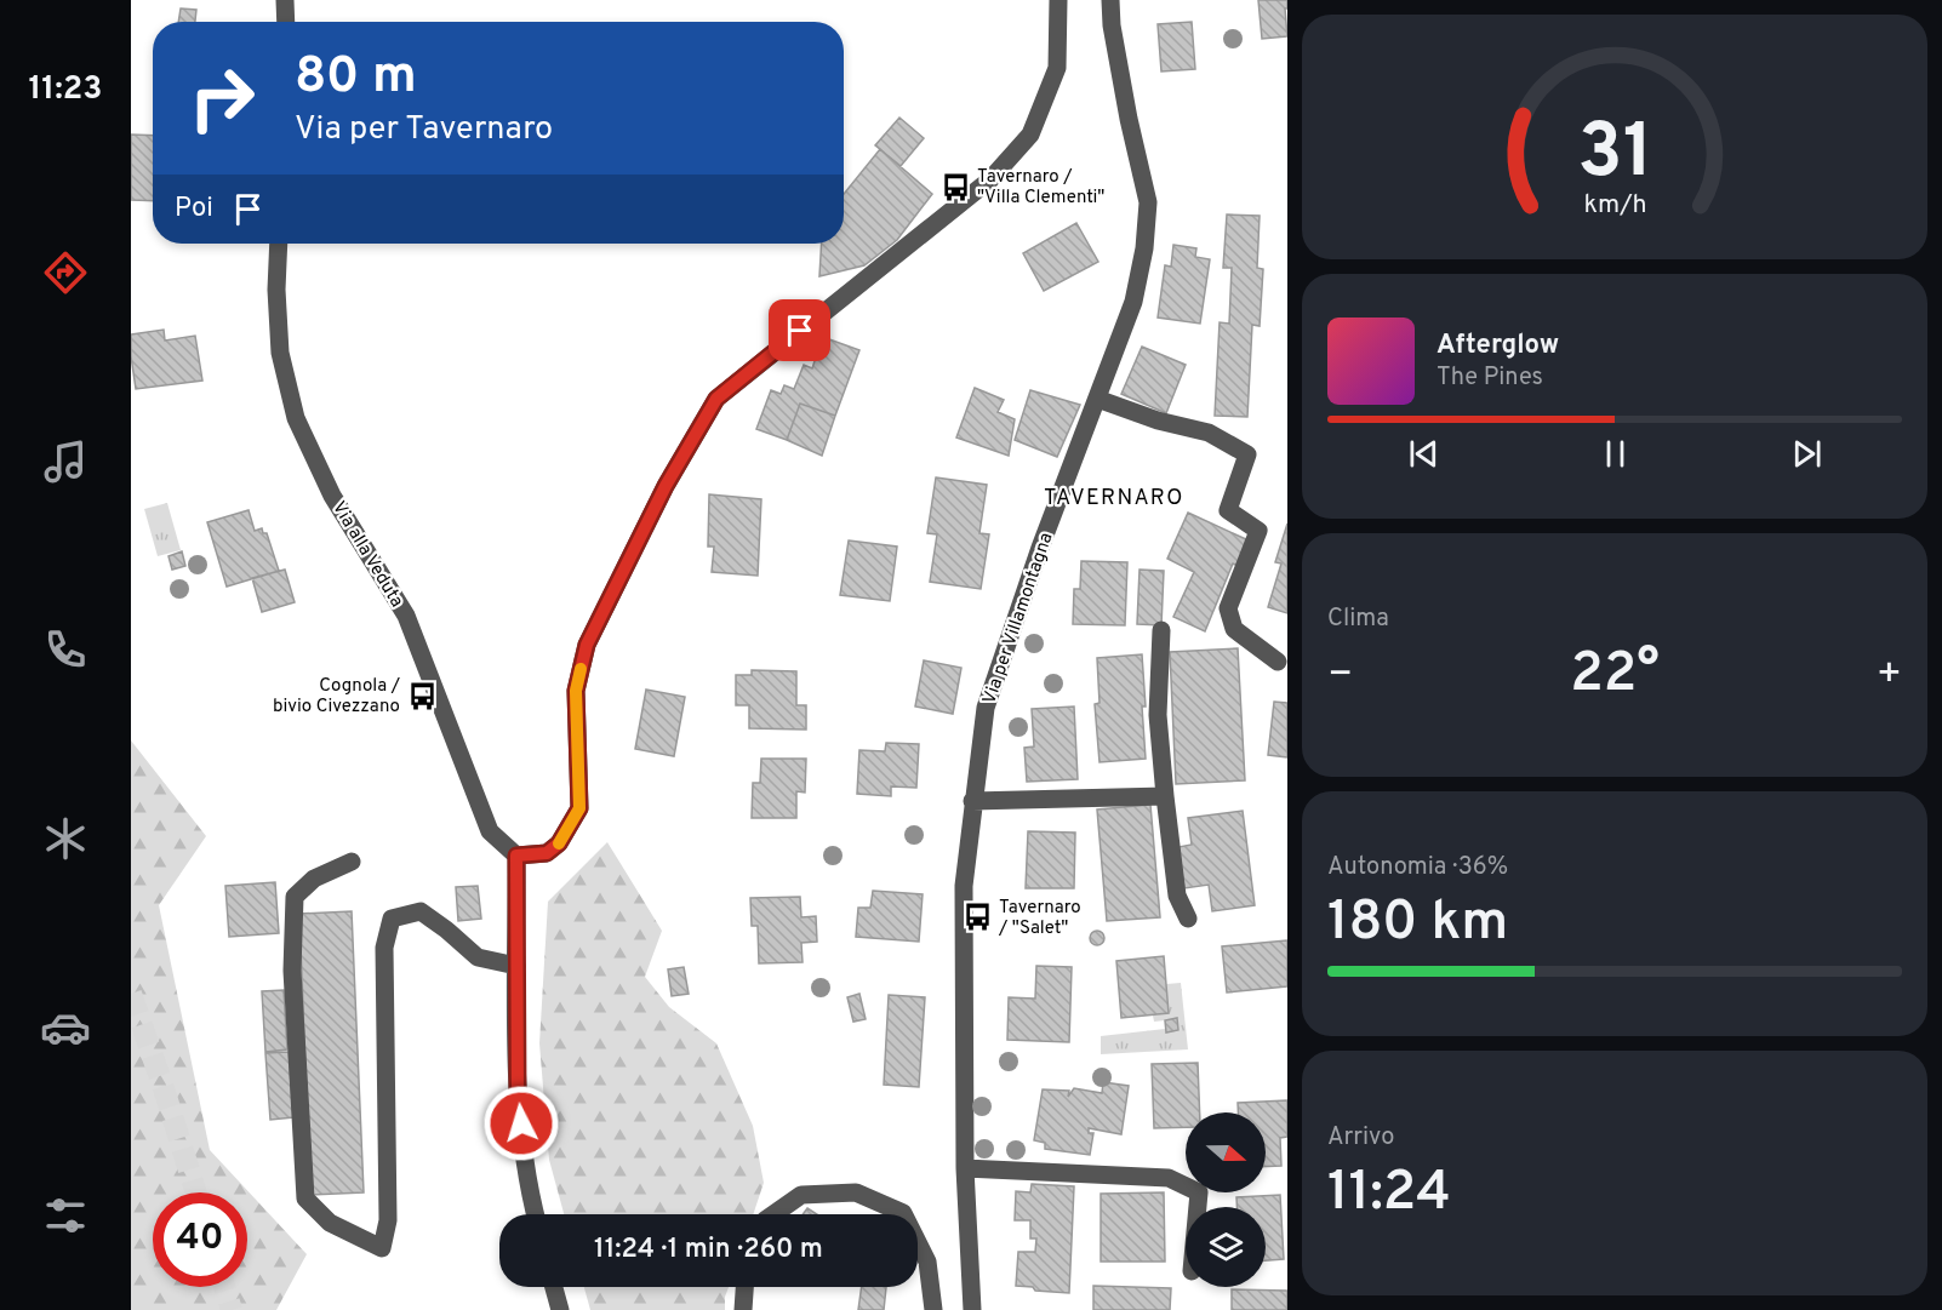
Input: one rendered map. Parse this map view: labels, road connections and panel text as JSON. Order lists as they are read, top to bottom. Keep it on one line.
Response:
{"streets":{"street":["Via alla Veduta","Via per Villamontagna"]},"districts":["TAVERNARO"],"places":{"bus stop":["Tavernaro / \"Villa Clementi\"","Cognola / bivio Civezzano","Tavernaro / \"Salet\""]},"north":"right","page":{"tabs":"11:23","turn":["80 m","Via per Tavernaro"],"then":"Poi","song":["Afterglow","The Pines"],"tile":["Clima",["Autonomia · 36%","180 km"],["Arrivo","11:24"]],"heat":["−","22°","+"],"limit":"40","trip":"11:24 · 1 min · 260 m","gauge":["31","km/h"]}}
